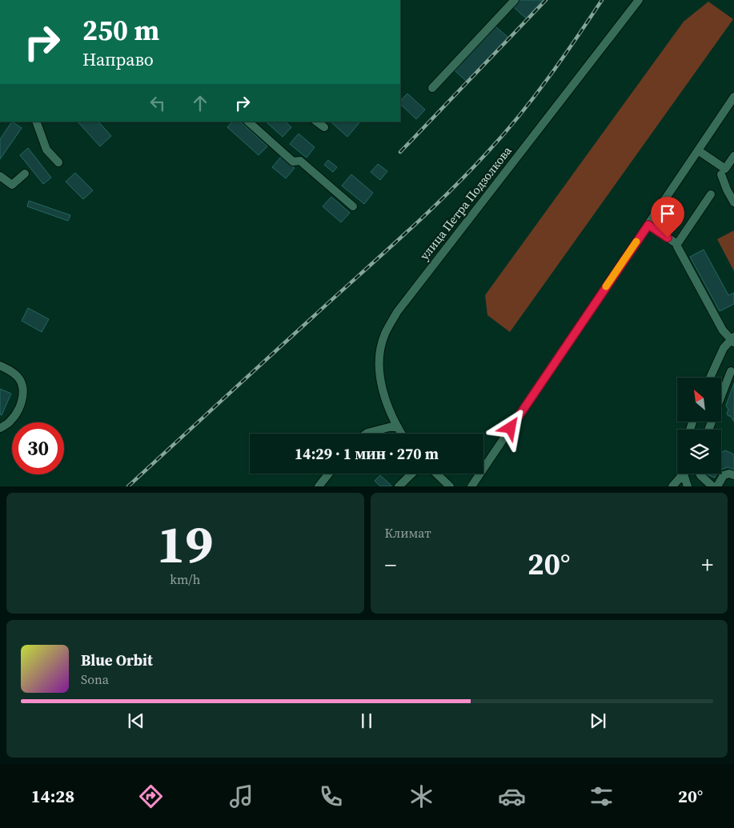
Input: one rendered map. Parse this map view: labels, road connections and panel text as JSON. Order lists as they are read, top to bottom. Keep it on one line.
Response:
{"streets":{"street":["улица Петра Подзолкова"]},"north":"top left","page":{"turn":["250 m","Направо"],"limit":"30","trip":"14:29 · 1 мин · 270 m","tile":[["19","km/h"],"Климат"],"heat":["−","20°","+"],"song":["Blue Orbit","Sona"],"tabs":["14:28","20°"]}}
